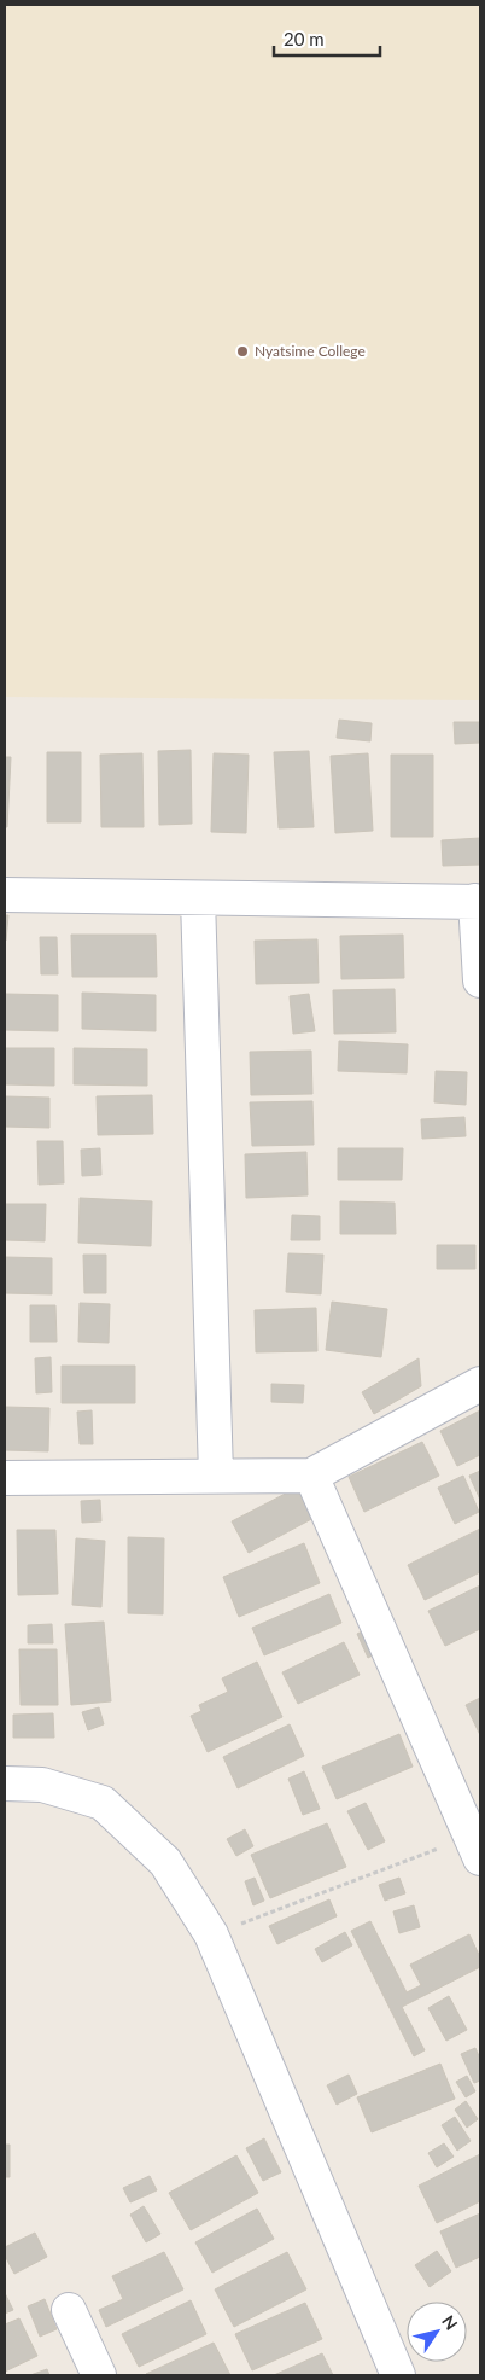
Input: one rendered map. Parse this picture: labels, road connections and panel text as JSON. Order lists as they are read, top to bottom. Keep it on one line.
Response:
{"places":["Nyatsime College"],"scale_bar":"20 m","north":"top right"}
